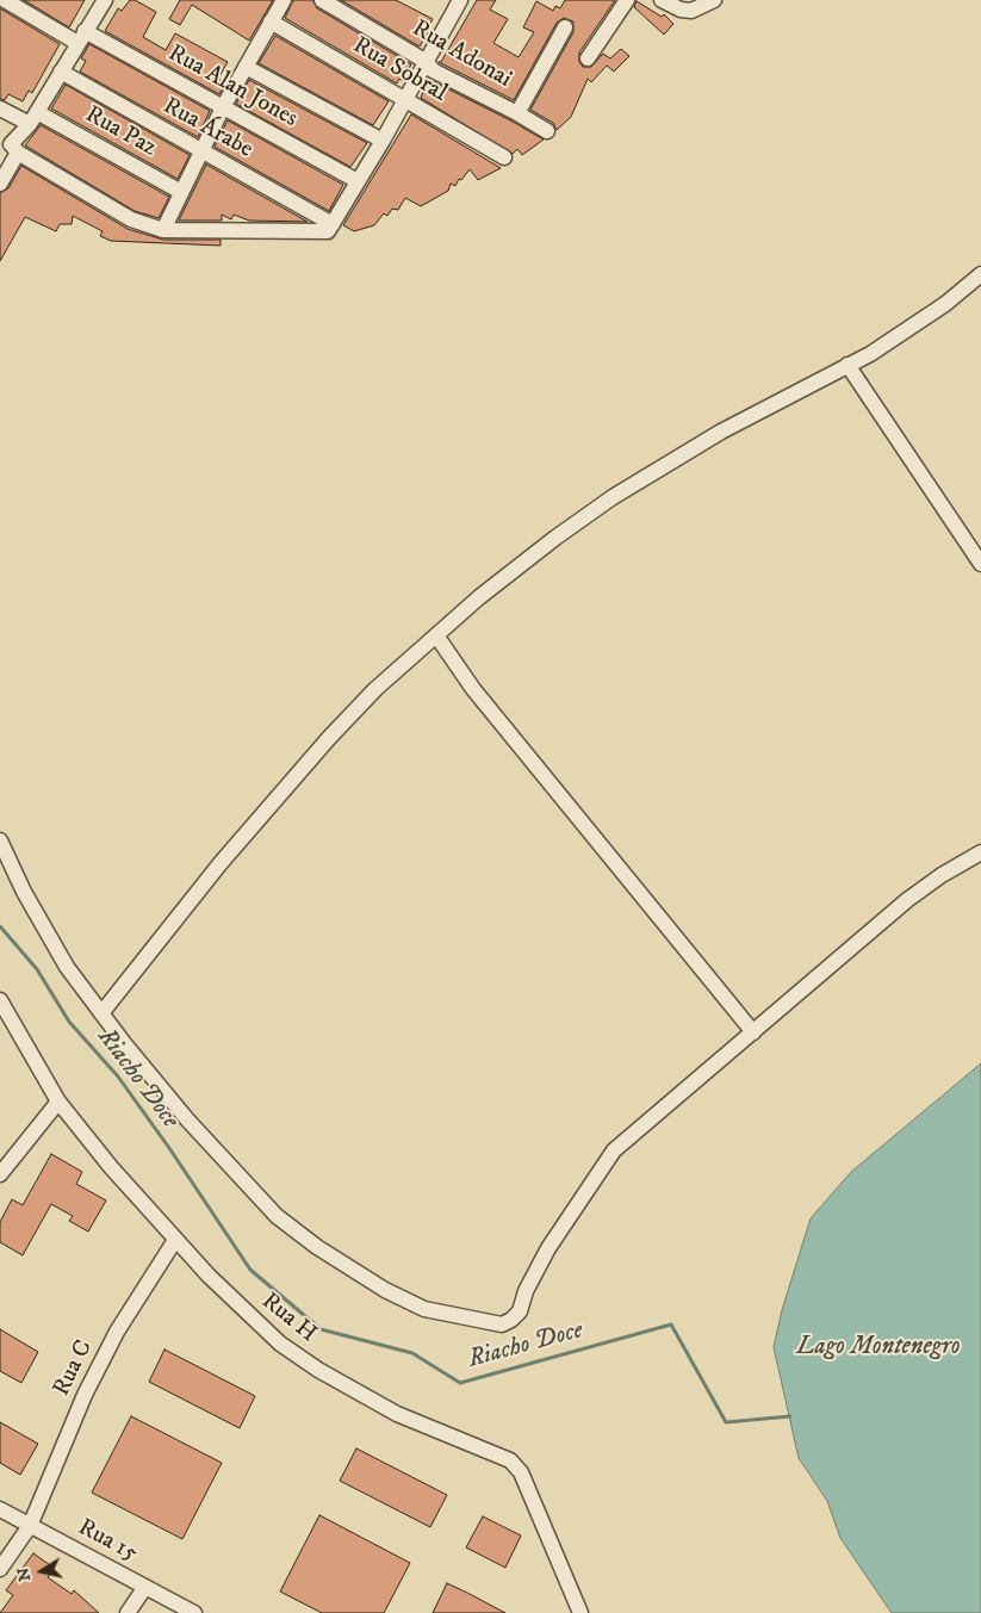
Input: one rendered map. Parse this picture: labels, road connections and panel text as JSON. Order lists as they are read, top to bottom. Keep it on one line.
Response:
{"streets":{"street":["Rua Adonai","Rua Sobral","Rua Alan Jones","Rua Árabe","Rua Paz","Rua H","Rua C","Rua 15"]},"crossings":[["Rua H","Rua C"],["Rua C","Rua 15"]],"water":["Riacho Doce","Lago Montenegro"],"north":"left"}
